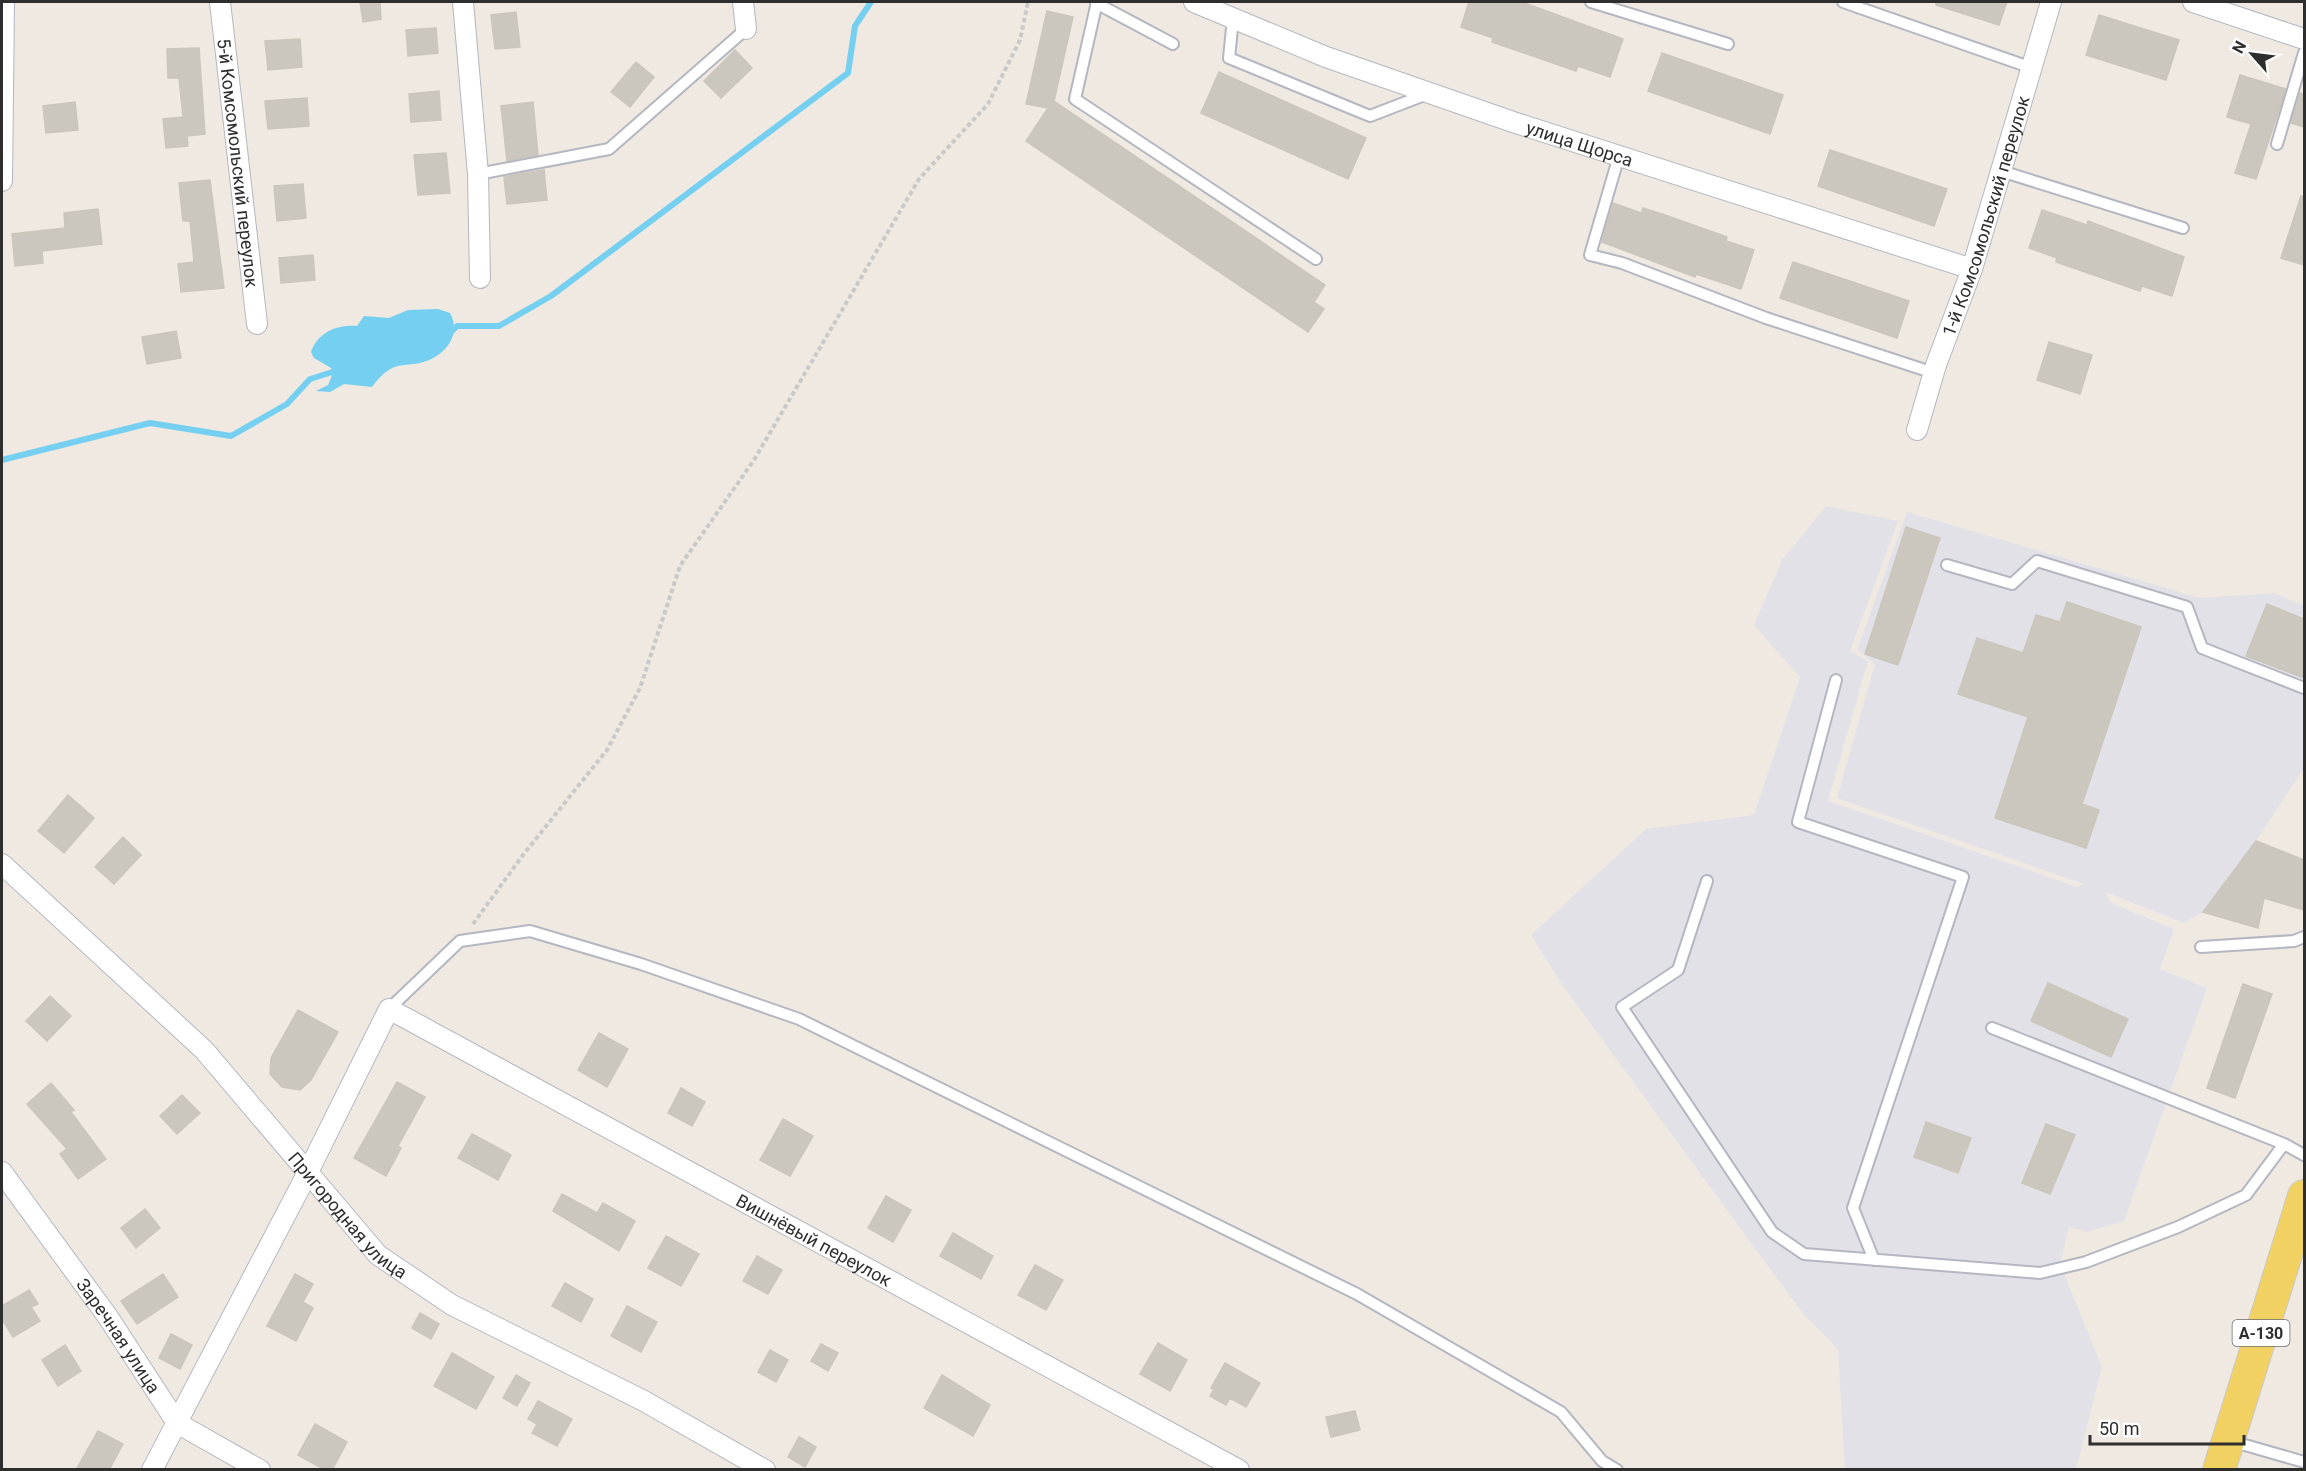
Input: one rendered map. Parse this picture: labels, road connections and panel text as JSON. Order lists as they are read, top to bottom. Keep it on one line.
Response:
{"streets":{"main road":["А-130"],"street":["улица Щорса","5-й Комсомольский переулок","1-й Комсомольский переулок","Пригородная улица","Вишнёвый переулок","Заречная улица"]},"crossings":[["улица Щорса","1-й Комсомольский переулок"]],"scale_bar":"50 m","north":"top left"}
